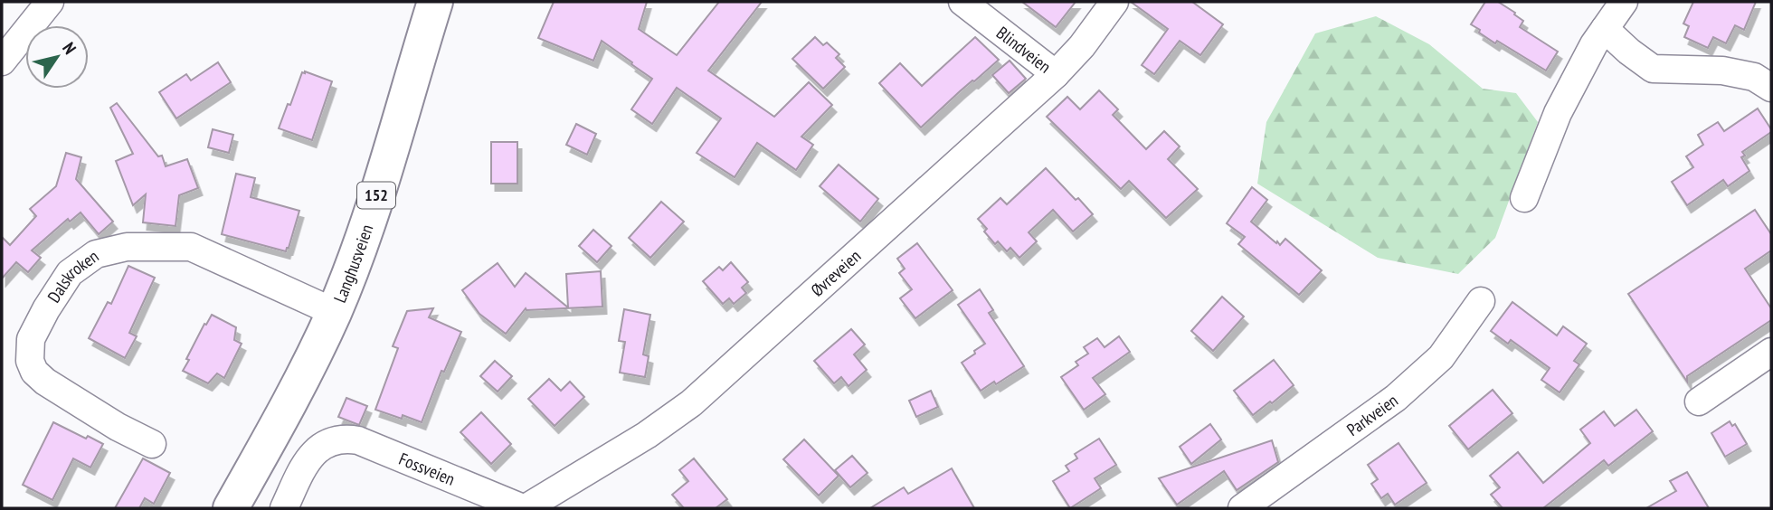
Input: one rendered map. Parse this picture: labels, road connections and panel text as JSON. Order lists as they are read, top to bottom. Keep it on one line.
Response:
{"streets":{"main road":["152","Langhusveien"],"street":["Blindveien","Øvreveien","Dalskroken","Parkveien","Fossveien"]},"crossings":[["Blindveien","Øvreveien"],["Langhusveien","Dalskroken"],["Øvreveien","Fossveien"]],"north":"top right"}
